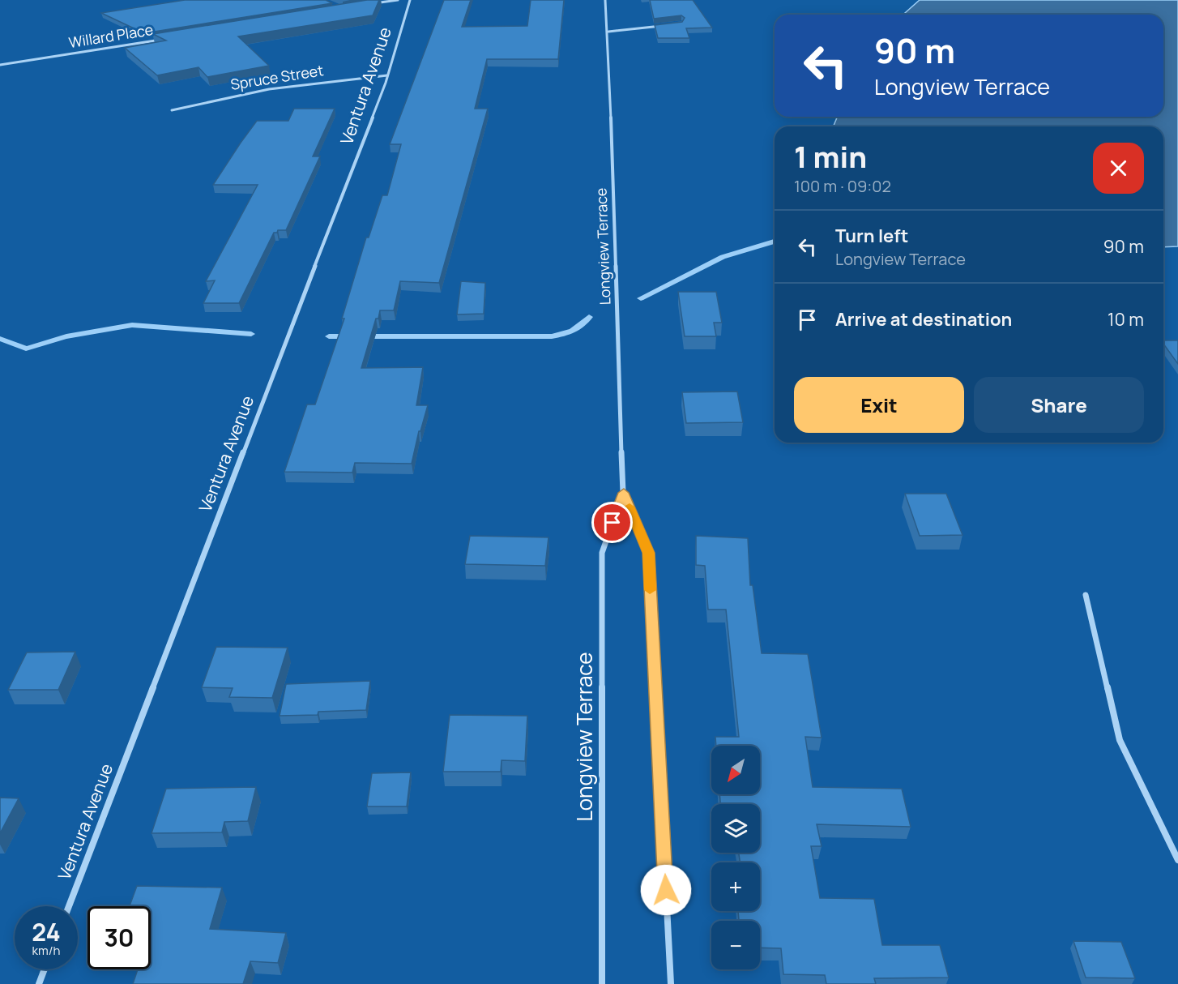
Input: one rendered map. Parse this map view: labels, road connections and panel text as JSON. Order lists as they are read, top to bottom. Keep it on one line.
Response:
{"streets":{"street":["Willard Place","Spruce Street","Ventura Avenue","Longview Terrace"]},"crossings":[["Spruce Street","Ventura Avenue"]],"north":"bottom left","page":{"turn":["90 m","Longview Terrace"],"heading":["1 min","100 m · 09:02"],"list":[{"name":"Turn left","note":"Longview Terrace","value":"90 m"},{"name":"Arrive at destination","value":"10 m"}],"buttons":["Exit","Share"],"map_buttons":["+","−"],"speed":"24 km/h","limit":"30"}}
